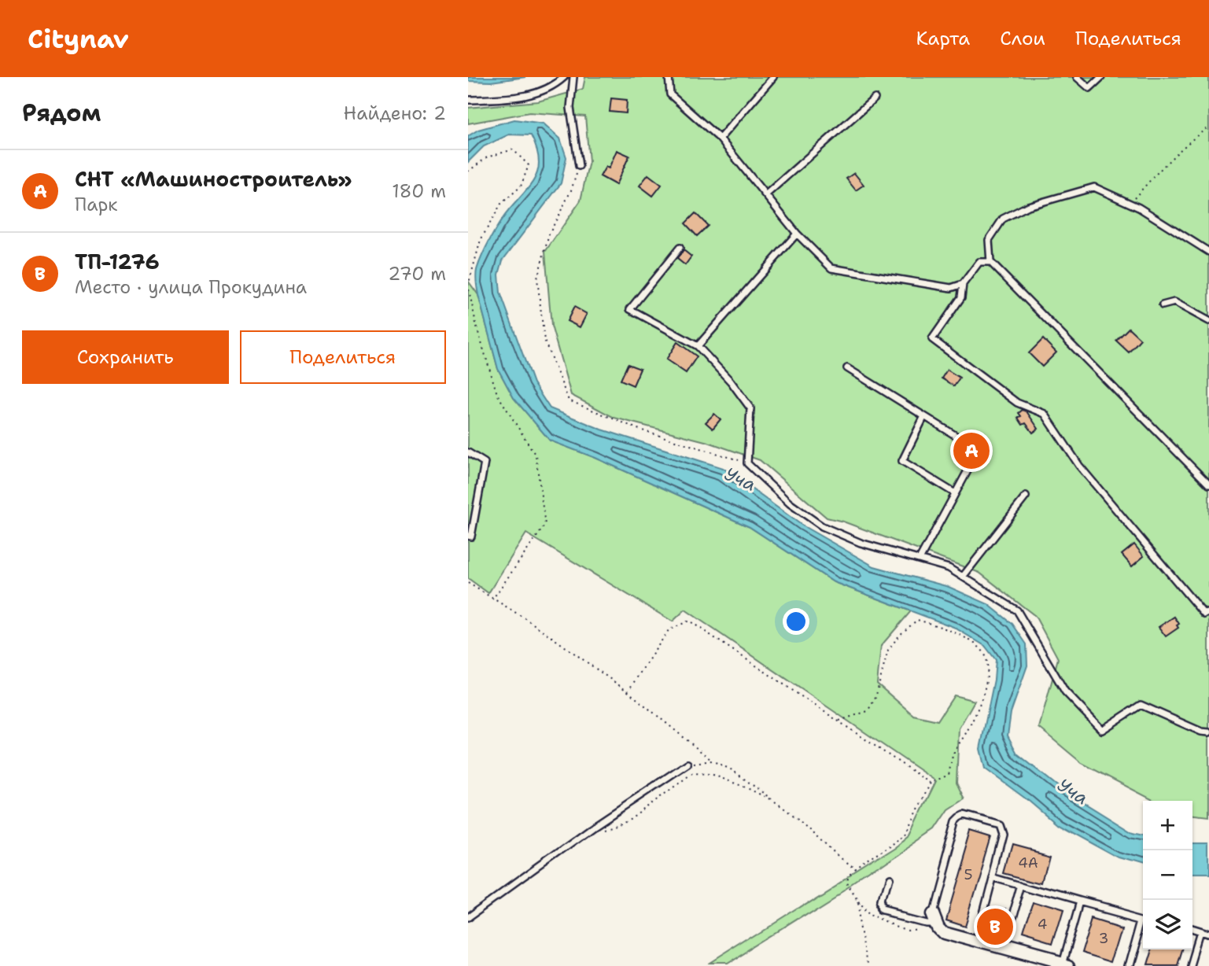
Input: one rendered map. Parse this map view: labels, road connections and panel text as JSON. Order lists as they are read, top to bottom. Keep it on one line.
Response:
{"water":["Уча"],"house_numbers":["4А","5","4","3"],"page":{"header":"Citynav","nav":["Карта","Слои","Поделиться"],"heading":["Рядом","Найдено: 2"],"list":[{"mark":"A","name":"СНТ «Машиностроитель»","note":"Парк","value":"180 m"},{"mark":"B","name":"ТП-1276","note":"Место · улица Прокудина","value":"270 m"}],"buttons":["Сохранить","Поделиться"],"pins":["A","B"],"map_buttons":["+","−"]}}
